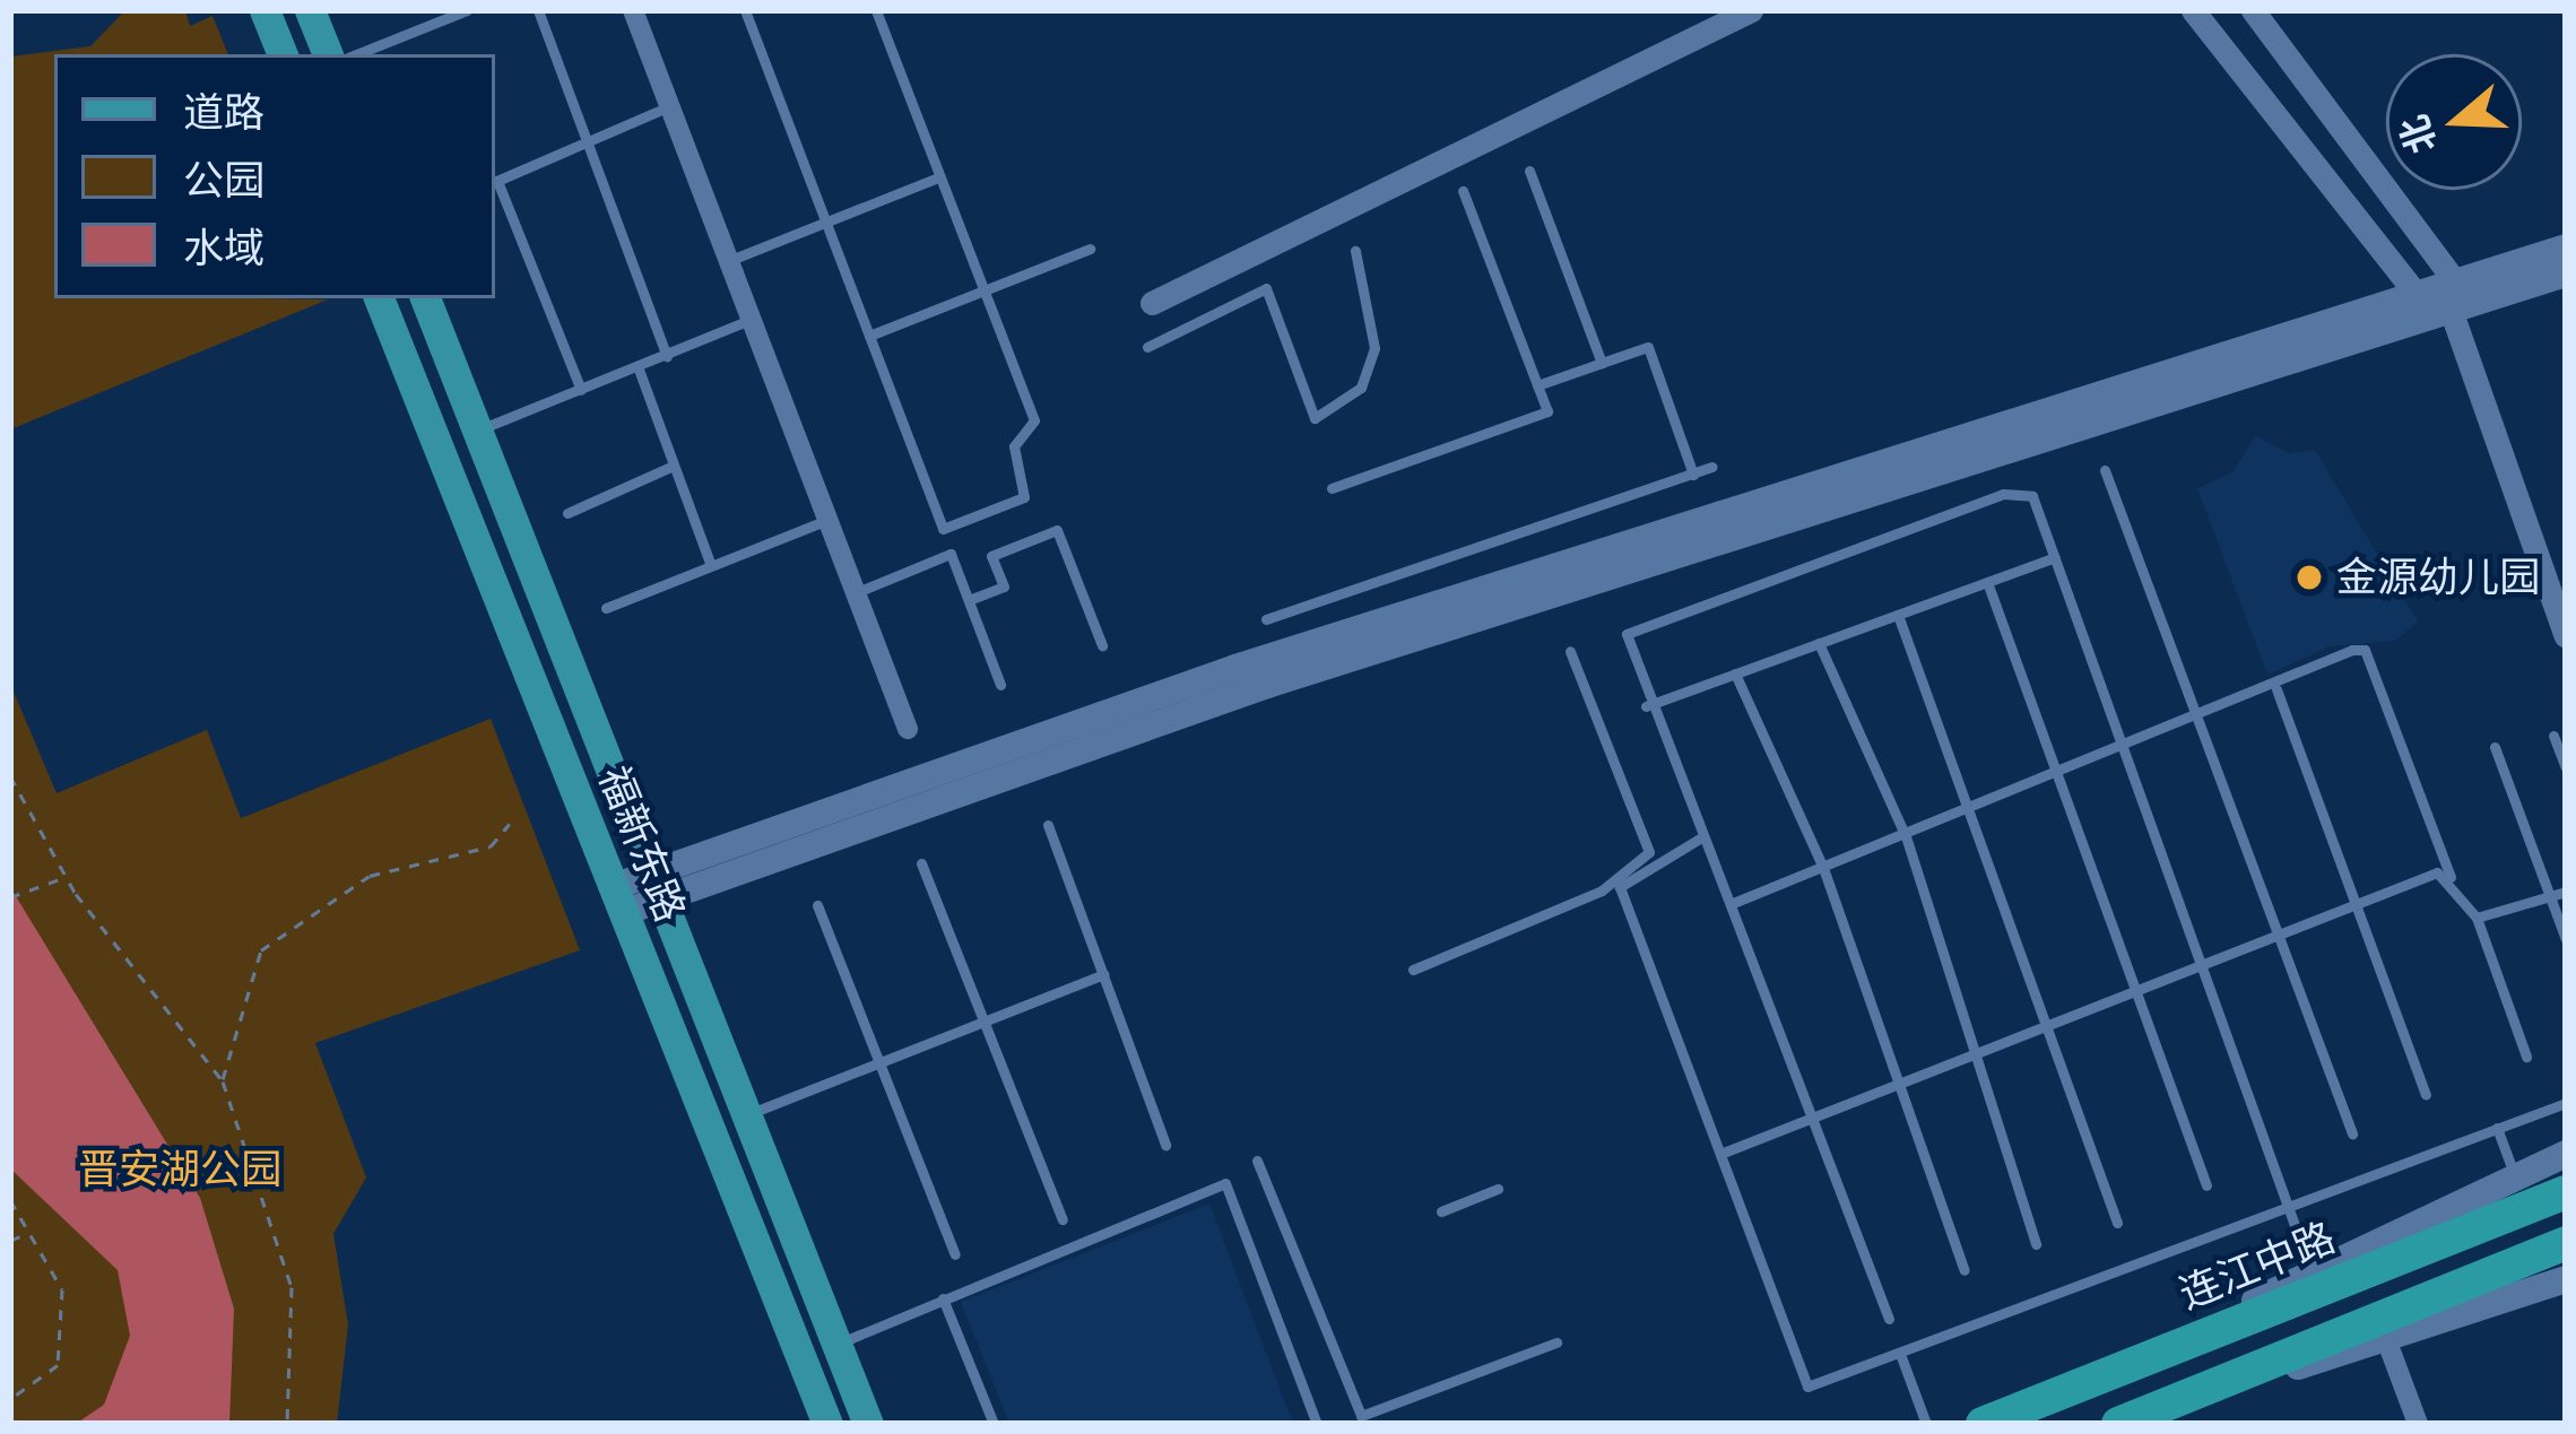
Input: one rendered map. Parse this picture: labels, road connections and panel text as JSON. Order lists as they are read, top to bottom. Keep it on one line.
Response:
{"streets":{"highway":["连江中路"],"main road":["福新东路"]},"parks":["晋安湖公园"],"places":["金源幼儿园"],"legend":["道路","公园","水域"],"north":"left"}
